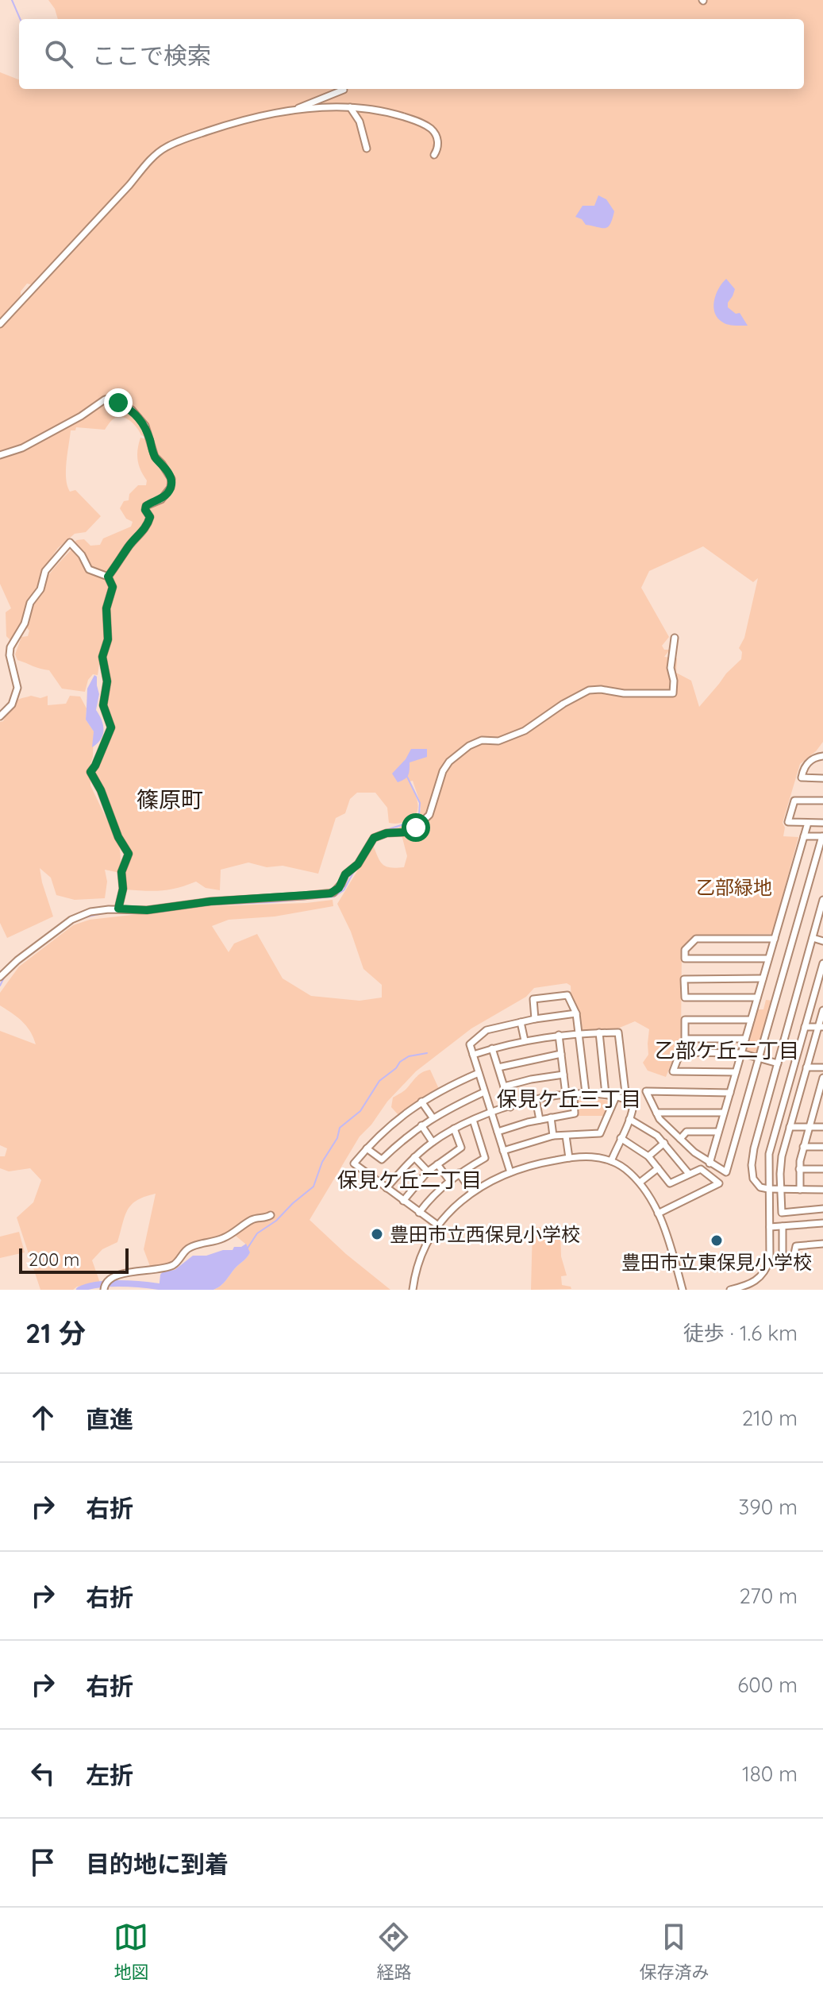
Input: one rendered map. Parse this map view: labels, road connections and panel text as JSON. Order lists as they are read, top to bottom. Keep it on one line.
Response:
{"districts":["篠原町","乙部ケ丘二丁目","保見ケ丘三丁目","保見ケ丘二丁目"],"parks":["乙部緑地"],"places":["豊田市立西保見小学校","豊田市立東保見小学校"],"scale_bar":"200 m","page":{"search":"ここで検索","scale":"200 m","heading":["21 分","徒歩 · 1.6 km"],"list":[["直進","210 m"],["右折","390 m"],["右折","270 m"],["右折","600 m"],["左折","180 m"],"目的地に到着"],"nav":["地図","経路","保存済み"]}}
